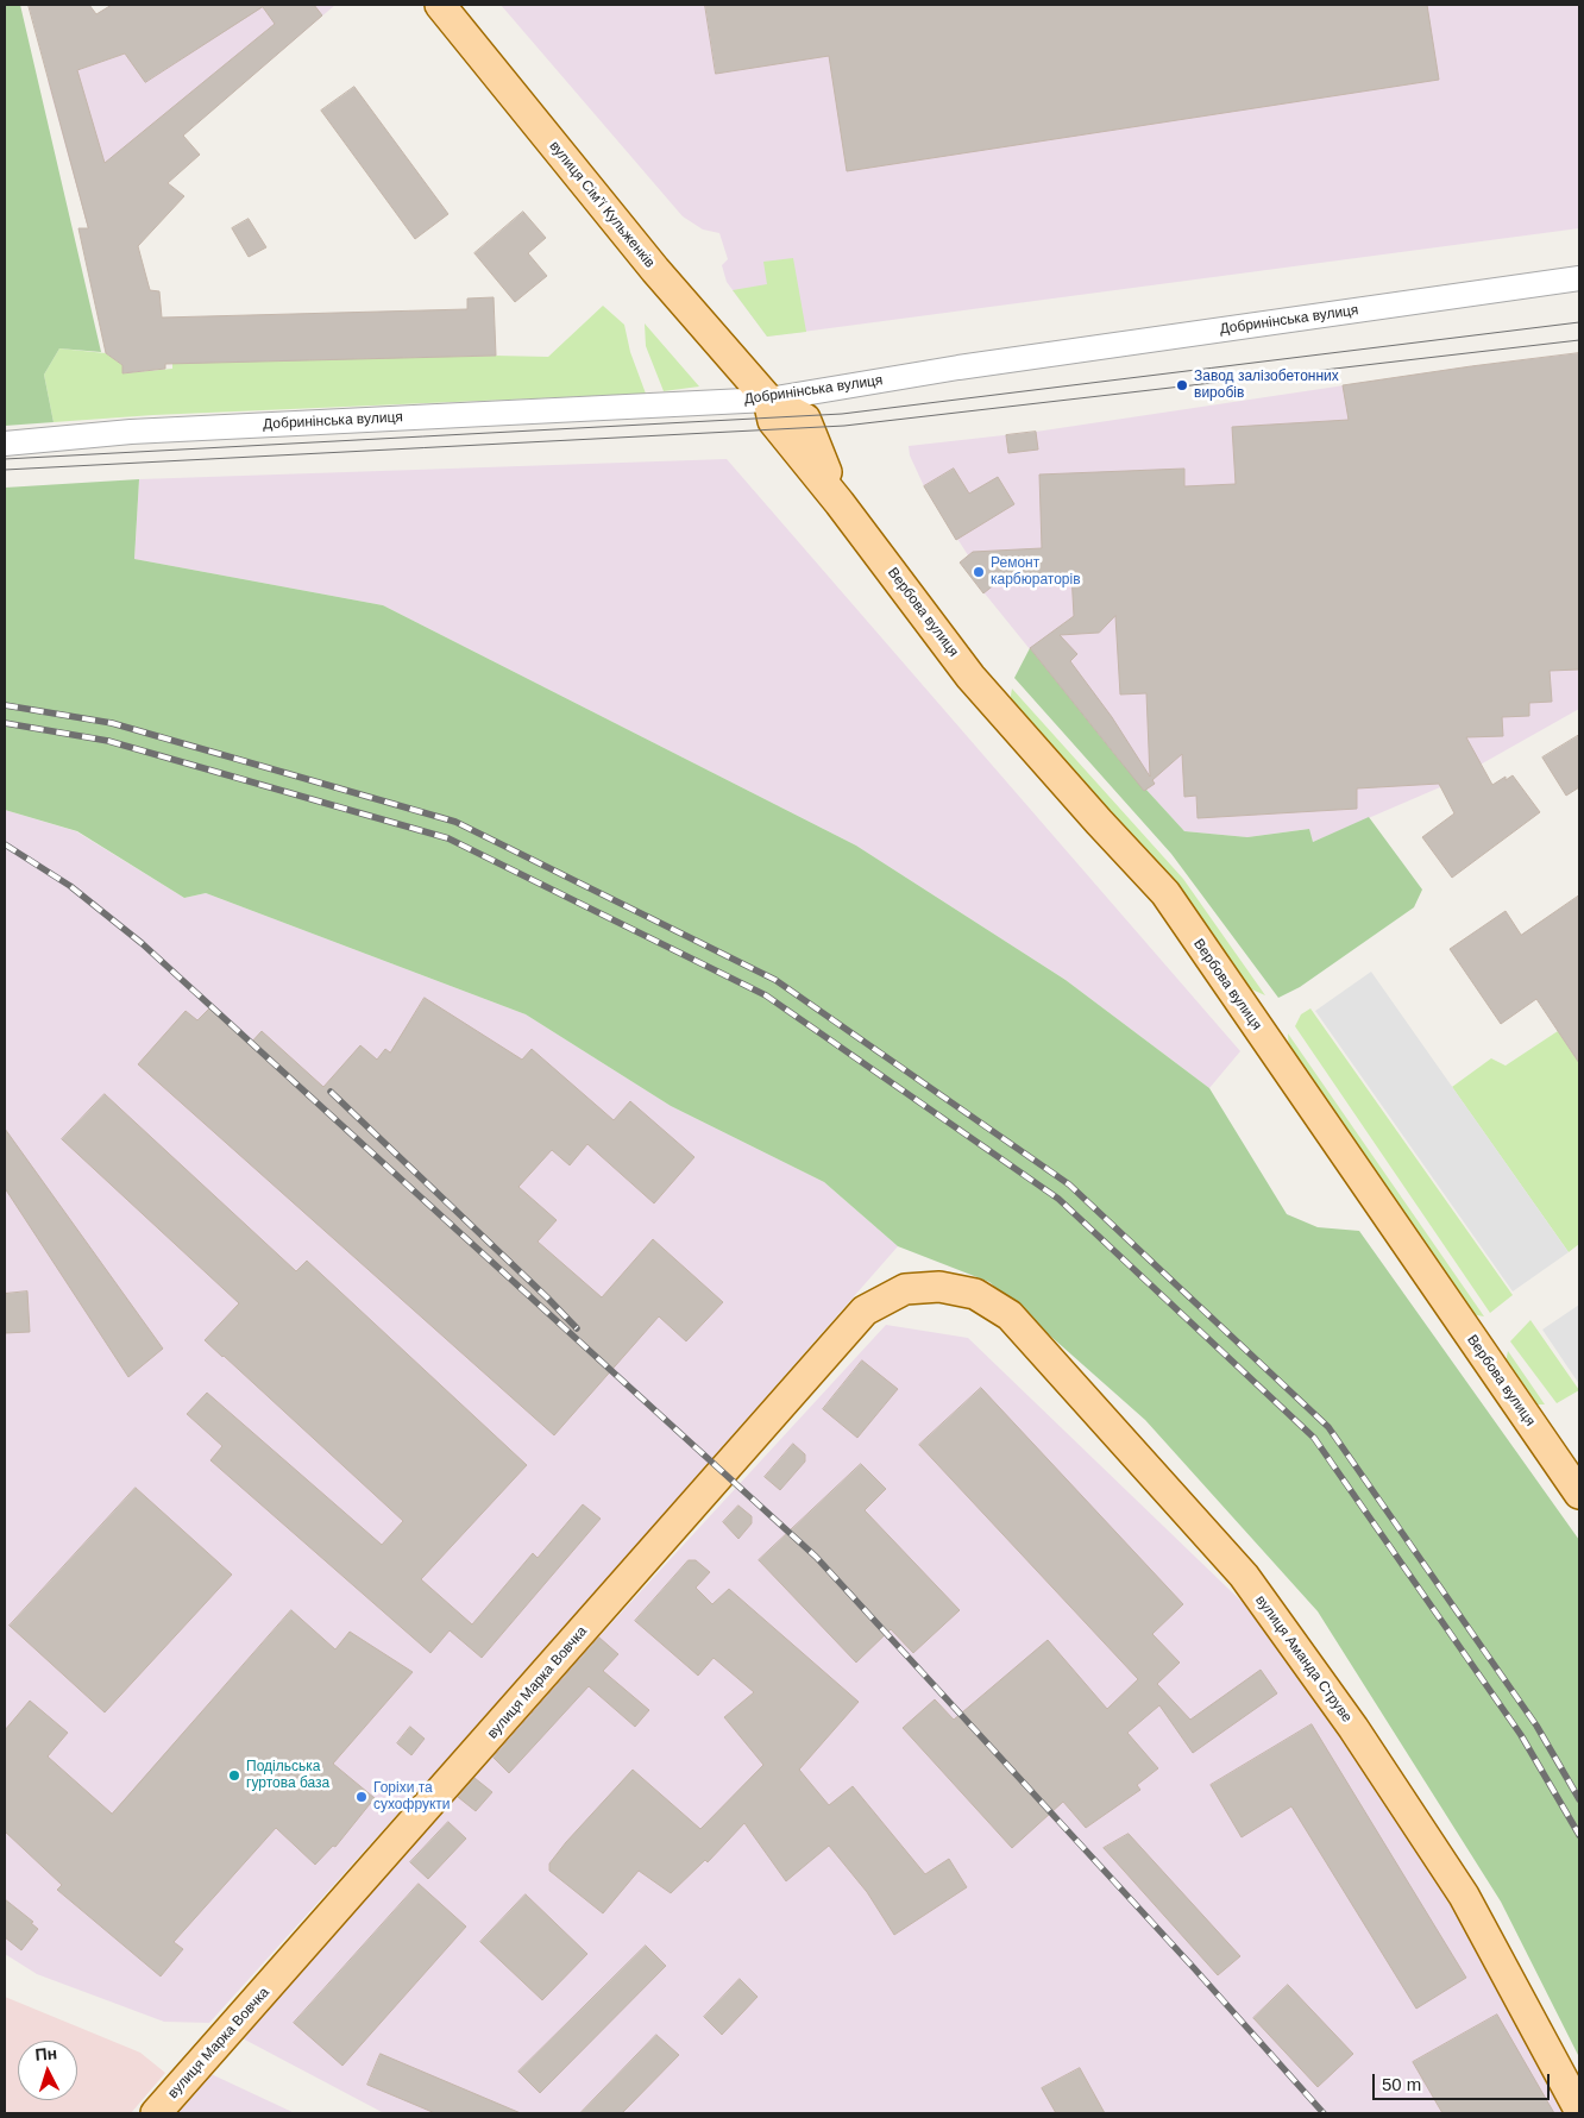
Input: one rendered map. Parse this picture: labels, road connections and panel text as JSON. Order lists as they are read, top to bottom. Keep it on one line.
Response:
{"streets":{"main road":["вулиця Сімʼї Кульженків","Вербова вулиця","вулиця Аманда Струве","вулиця Марка Вовчка"],"street":["Добринінська вулиця"]},"crossings":[["вулиця Сімʼї Кульженків","Добринінська вулиця"],["вулиця Сімʼї Кульженків","Вербова вулиця"],["Добринінська вулиця","Вербова вулиця"],["вулиця Аманда Струве","вулиця Марка Вовчка"]],"places":["Завод залізобетонних виробів","Ремонт карбюраторів","Подільська гуртова база","Горіхи та сухофрукти"],"scale_bar":"50 m","north":"top"}
